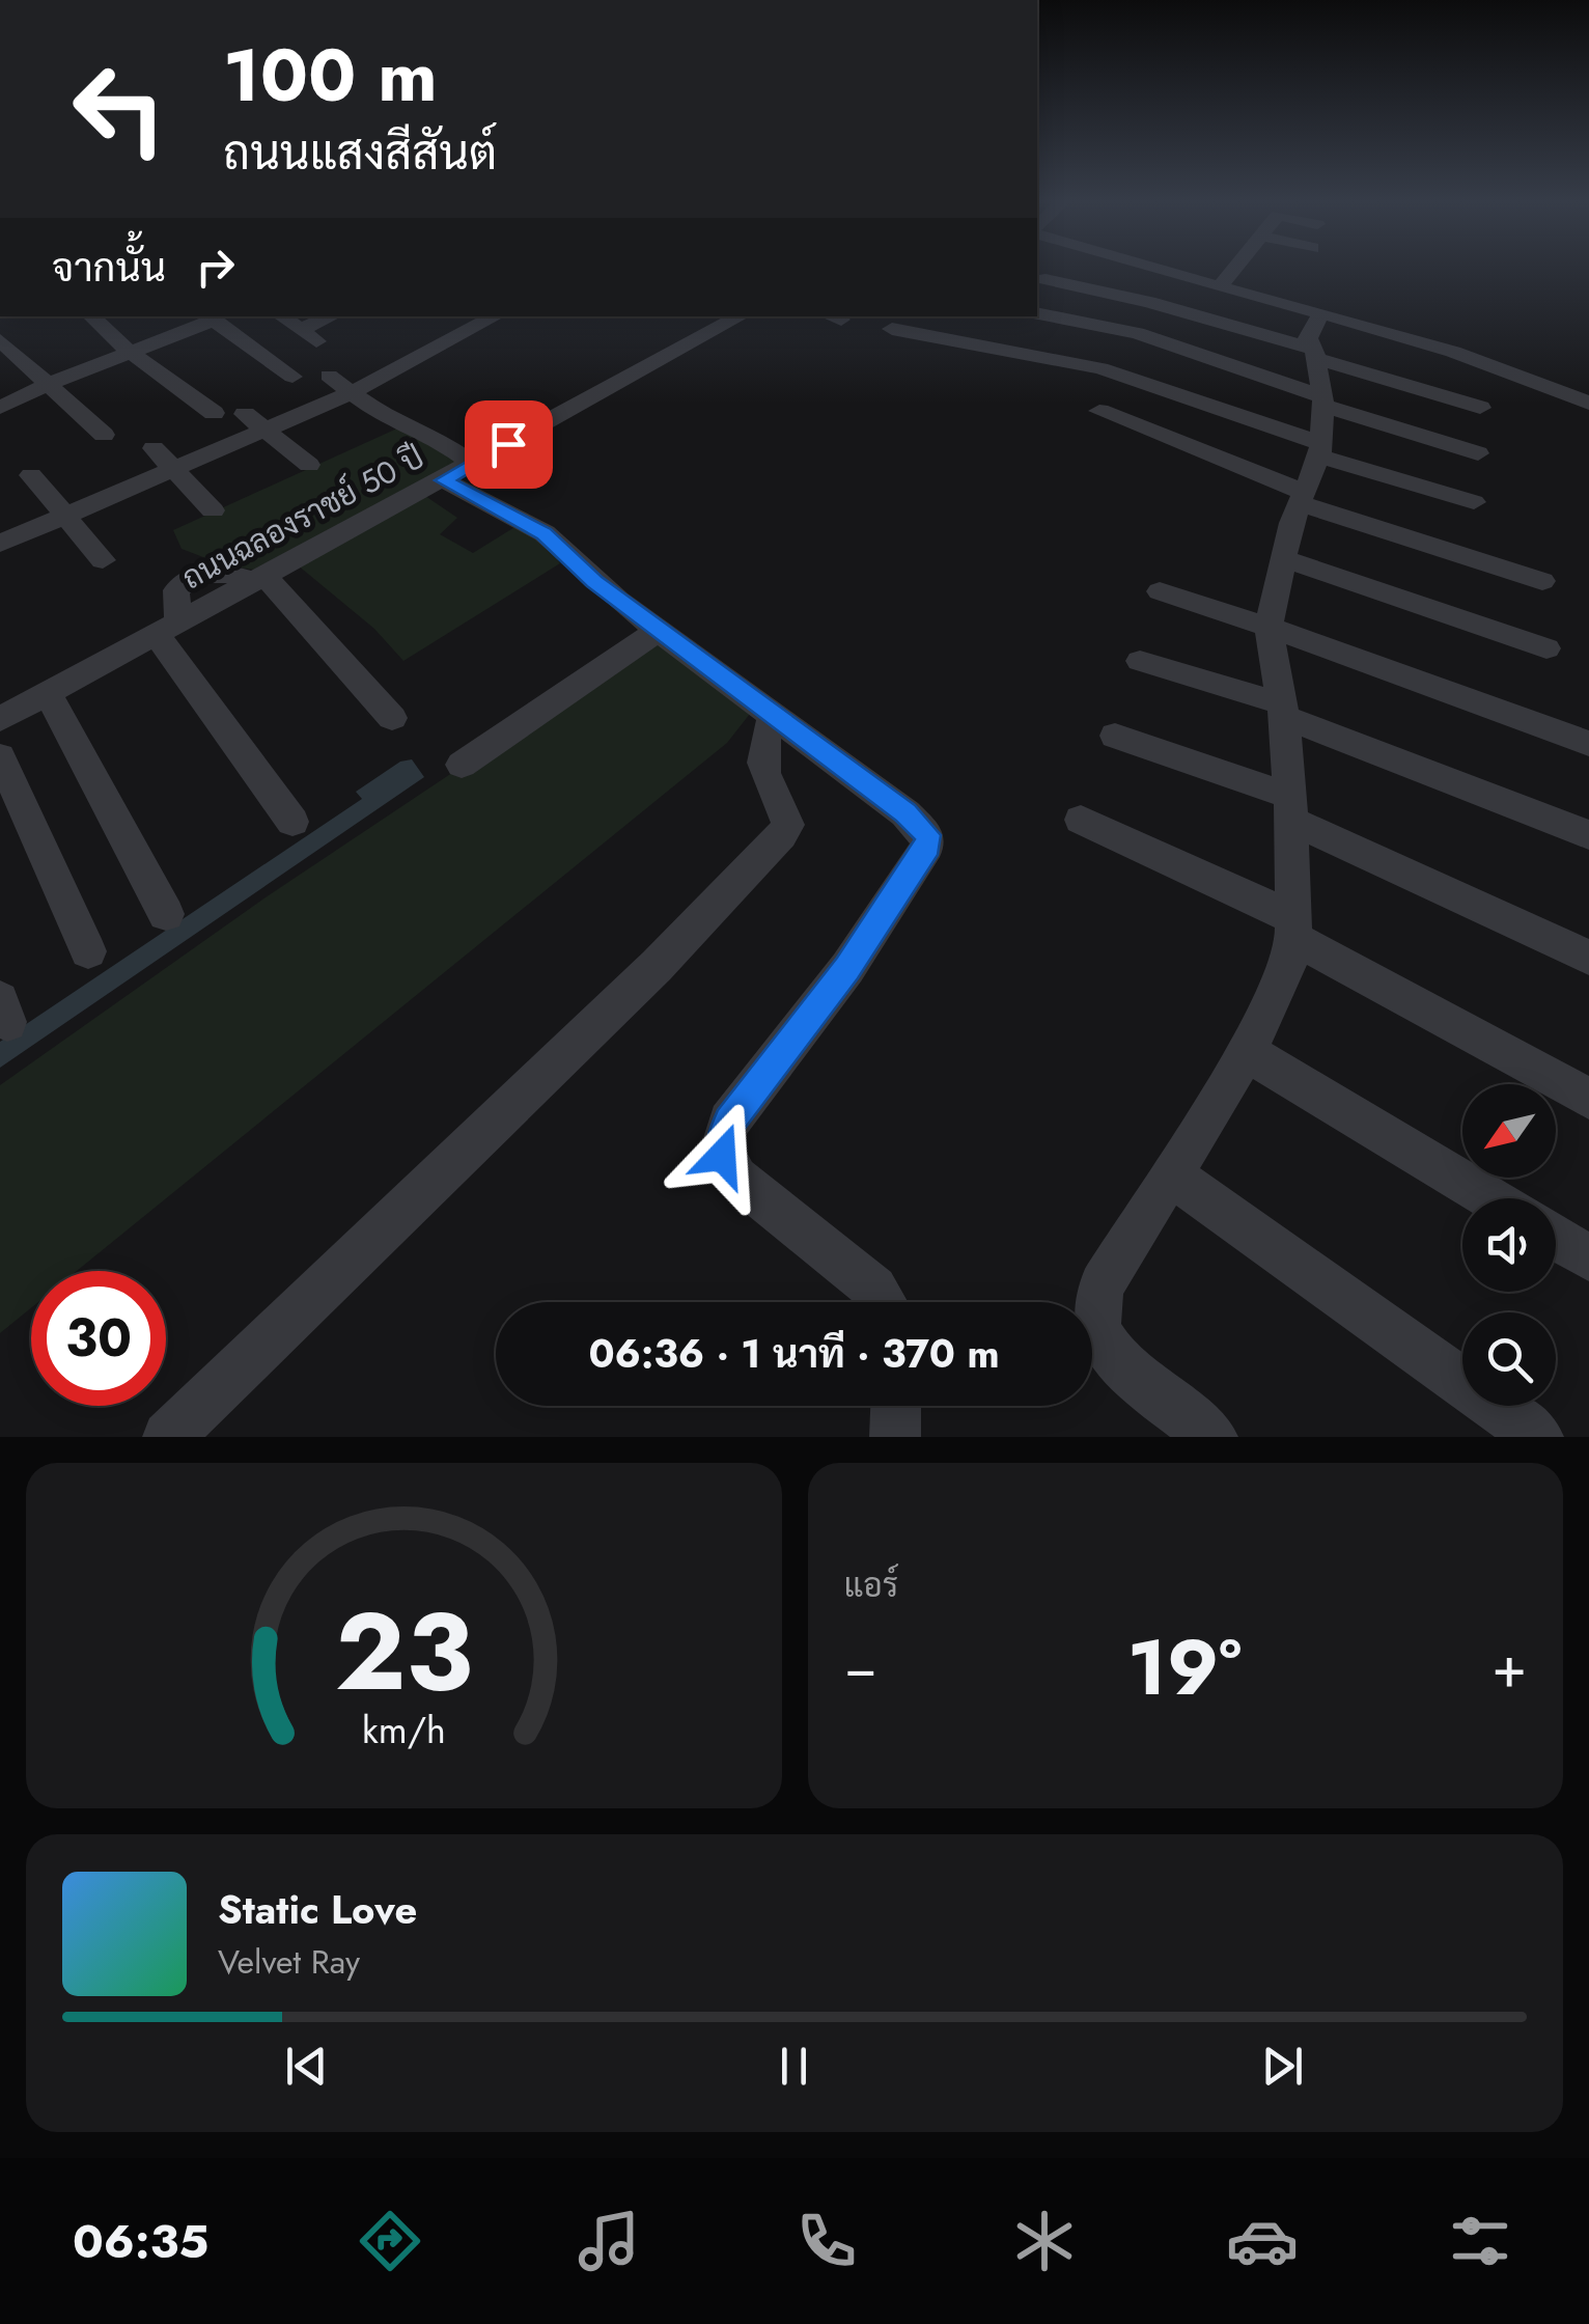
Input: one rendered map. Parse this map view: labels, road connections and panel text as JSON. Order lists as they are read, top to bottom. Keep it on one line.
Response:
{"streets":{"street":["ถนนฉลองราชย์ 50 ปี"]},"north":"bottom left","page":{"turn":["100 m","ถนนแสงสีสันต์"],"then":"จากนั้น","limit":"30","trip":"06:36 · 1 นาที · 370 m","tile":"แอร์","heat":["−","19°","+"],"song":["Static Love","Velvet Ray"],"tabs":"06:35","gauge":["23","km/h"]}}
